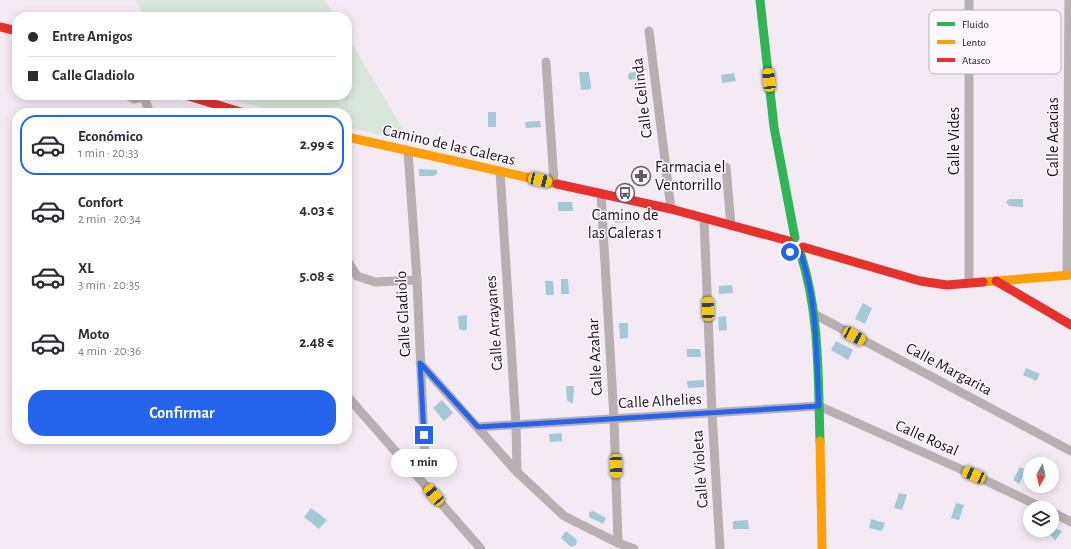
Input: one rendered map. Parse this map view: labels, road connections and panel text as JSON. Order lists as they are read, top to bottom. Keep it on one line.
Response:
{"streets":{"street":["Calle Celinda","Calle Acacias","Calle Vides","Camino de las Galeras","Calle Gladiolo","Calle Arrayanes","Calle Azahar","Calle Margarita","Calle Alhelies","Calle Rosal","Calle Violeta"]},"crossings":[["Calle Celinda","Camino de las Galeras"],["Camino de las Galeras","Calle Gladiolo"],["Camino de las Galeras","Calle Arrayanes"],["Camino de las Galeras","Calle Azahar"],["Camino de las Galeras","Calle Violeta"],["Calle Arrayanes","Calle Alhelies"],["Calle Azahar","Calle Alhelies"],["Calle Alhelies","Calle Rosal"],["Calle Alhelies","Calle Violeta"]],"places":{"pharmacy":["Farmacia el Ventorrillo"],"bus stop":["Camino de las Galeras 1"]},"legend":["Fluido","Lento","Atasco"],"north":"bottom","page":{"banner":["Entre Amigos","Calle Gladiolo"],"list":[{"name":"Económico","note":"1 min · 20:33","value":"2.99 €"},{"name":"Confort","note":"2 min · 20:34","value":"4.03 €"},{"name":"XL","note":"3 min · 20:35","value":"5.08 €"},{"name":"Moto","note":"4 min · 20:36","value":"2.48 €"}],"buttons":"Confirmar","bubble":"1 min"}}
